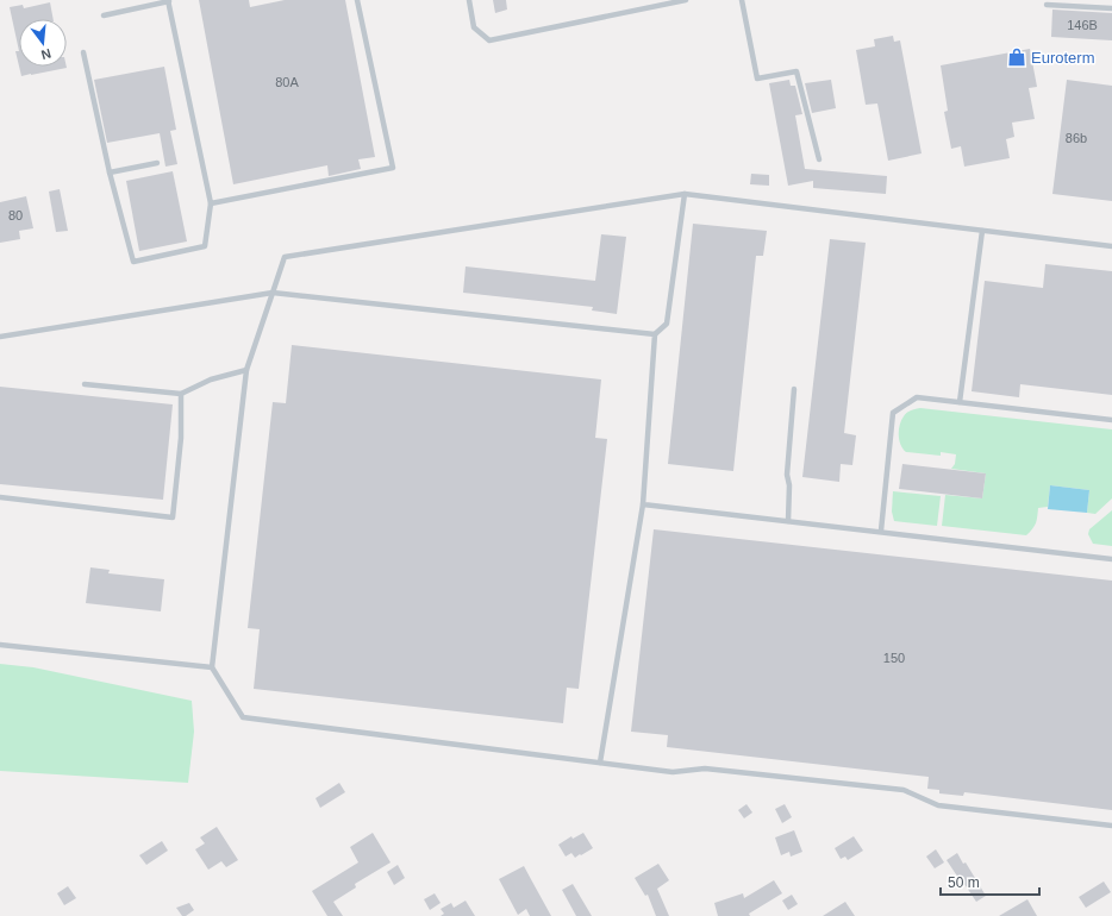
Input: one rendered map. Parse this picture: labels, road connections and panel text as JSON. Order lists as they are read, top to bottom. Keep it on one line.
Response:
{"places":{"shop":["Euroterm"]},"house_numbers":["146B","80A","86b","80","150"],"scale_bar":"50 m","north":"bottom"}
